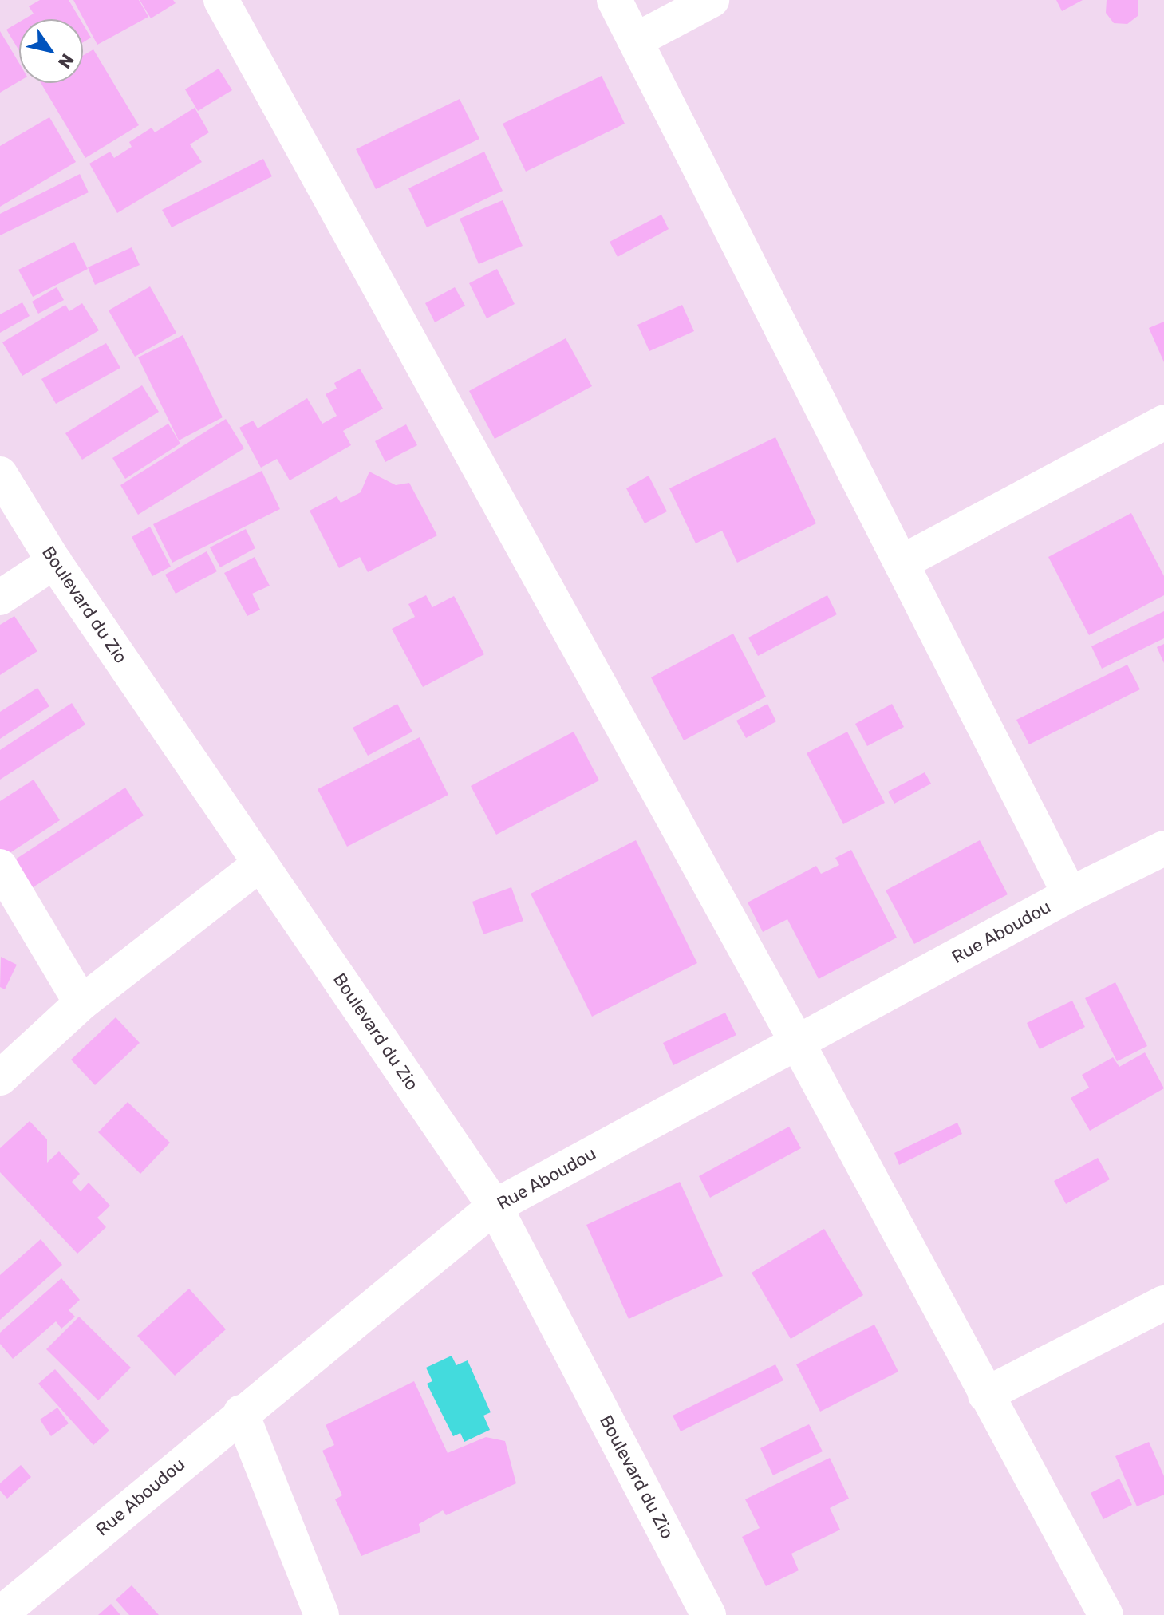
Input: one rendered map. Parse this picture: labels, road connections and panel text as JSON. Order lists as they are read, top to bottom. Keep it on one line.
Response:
{"streets":{"street":["Boulevard du Zio","Rue Aboudou"]},"crossings":[["Boulevard du Zio","Rue Aboudou"]],"north":"bottom right"}
